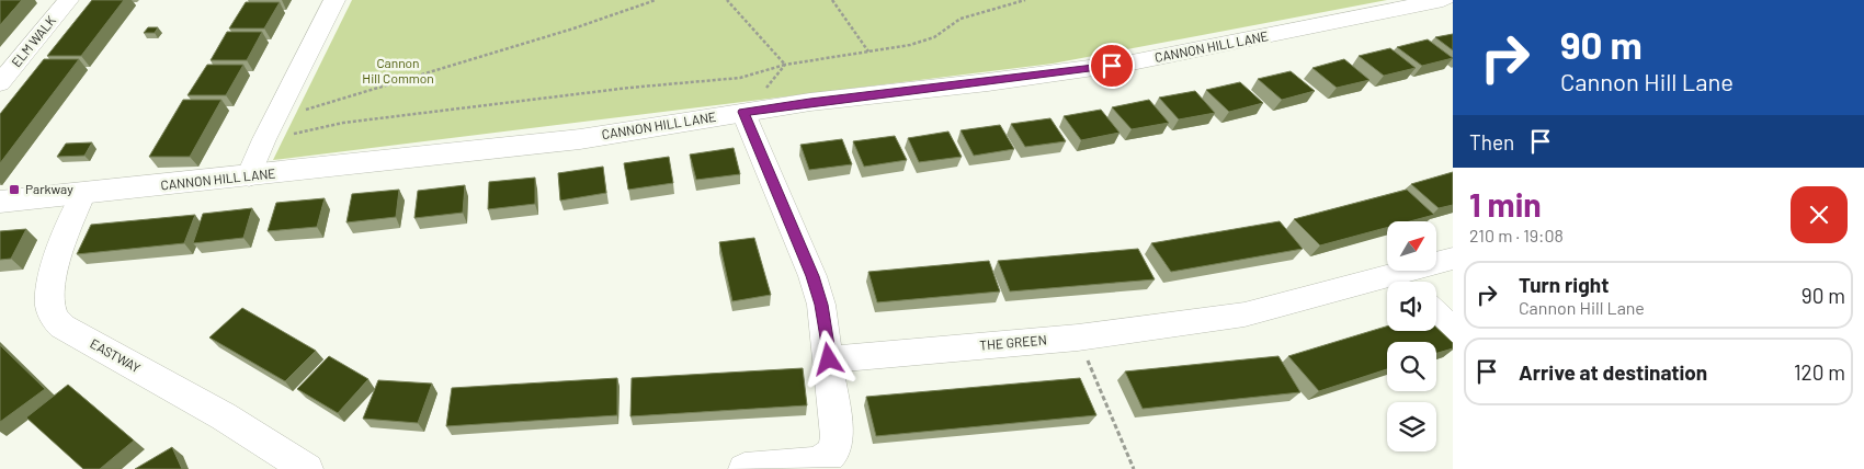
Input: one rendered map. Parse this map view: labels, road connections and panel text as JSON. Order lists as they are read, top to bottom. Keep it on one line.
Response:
{"streets":{"street":["ELM WALK","CANNON HILL LANE","THE GREEN","EASTWAY"]},"crossings":[["CANNON HILL LANE","EASTWAY"]],"parks":["Cannon Hill Common"],"places":{"transit":["Parkway"]},"north":"top right","page":{"turn":["90 m","Cannon Hill Lane"],"then":"Then","heading":["1 min","210 m · 19:08"],"list":[{"name":"Turn right","note":"Cannon Hill Lane","value":"90 m"},{"name":"Arrive at destination","value":"120 m"}]}}
